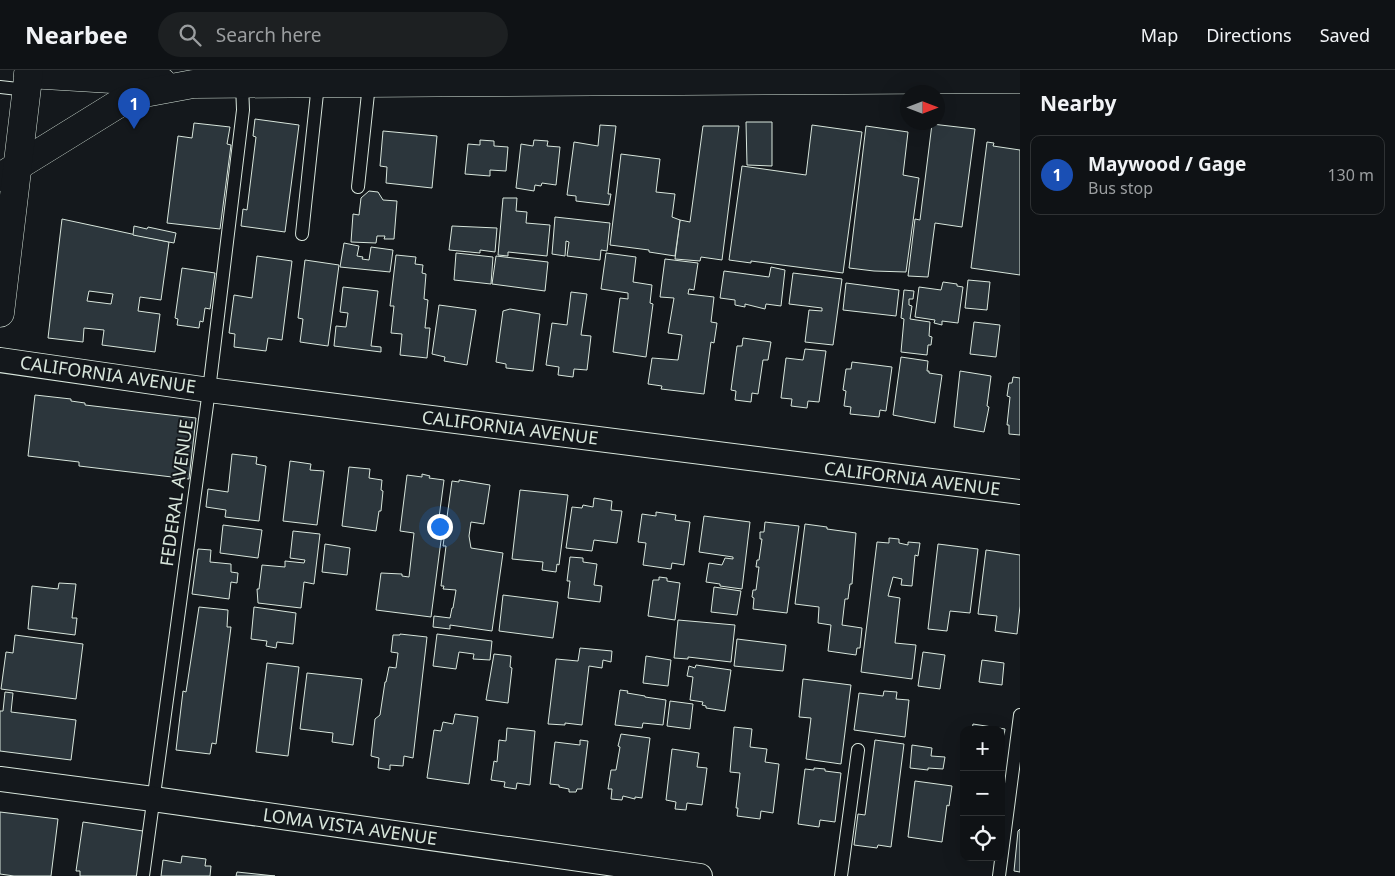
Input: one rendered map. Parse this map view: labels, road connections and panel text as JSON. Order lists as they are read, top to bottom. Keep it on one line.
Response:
{"streets":{"street":["CALIFORNIA AVENUE","LOMA VISTA AVENUE"],"lane":["FEDERAL AVENUE"]},"crossings":[["CALIFORNIA AVENUE","FEDERAL AVENUE"],["FEDERAL AVENUE","LOMA VISTA AVENUE"]],"north":"right","page":{"header":"Nearbee","search":"Search here","nav":["Map","Directions","Saved"],"heading":"Nearby","pins":"1","list":[{"mark":"1","name":"Maywood / Gage","note":"Bus stop","value":"130 m"}],"map_buttons":["+","−"]}}
